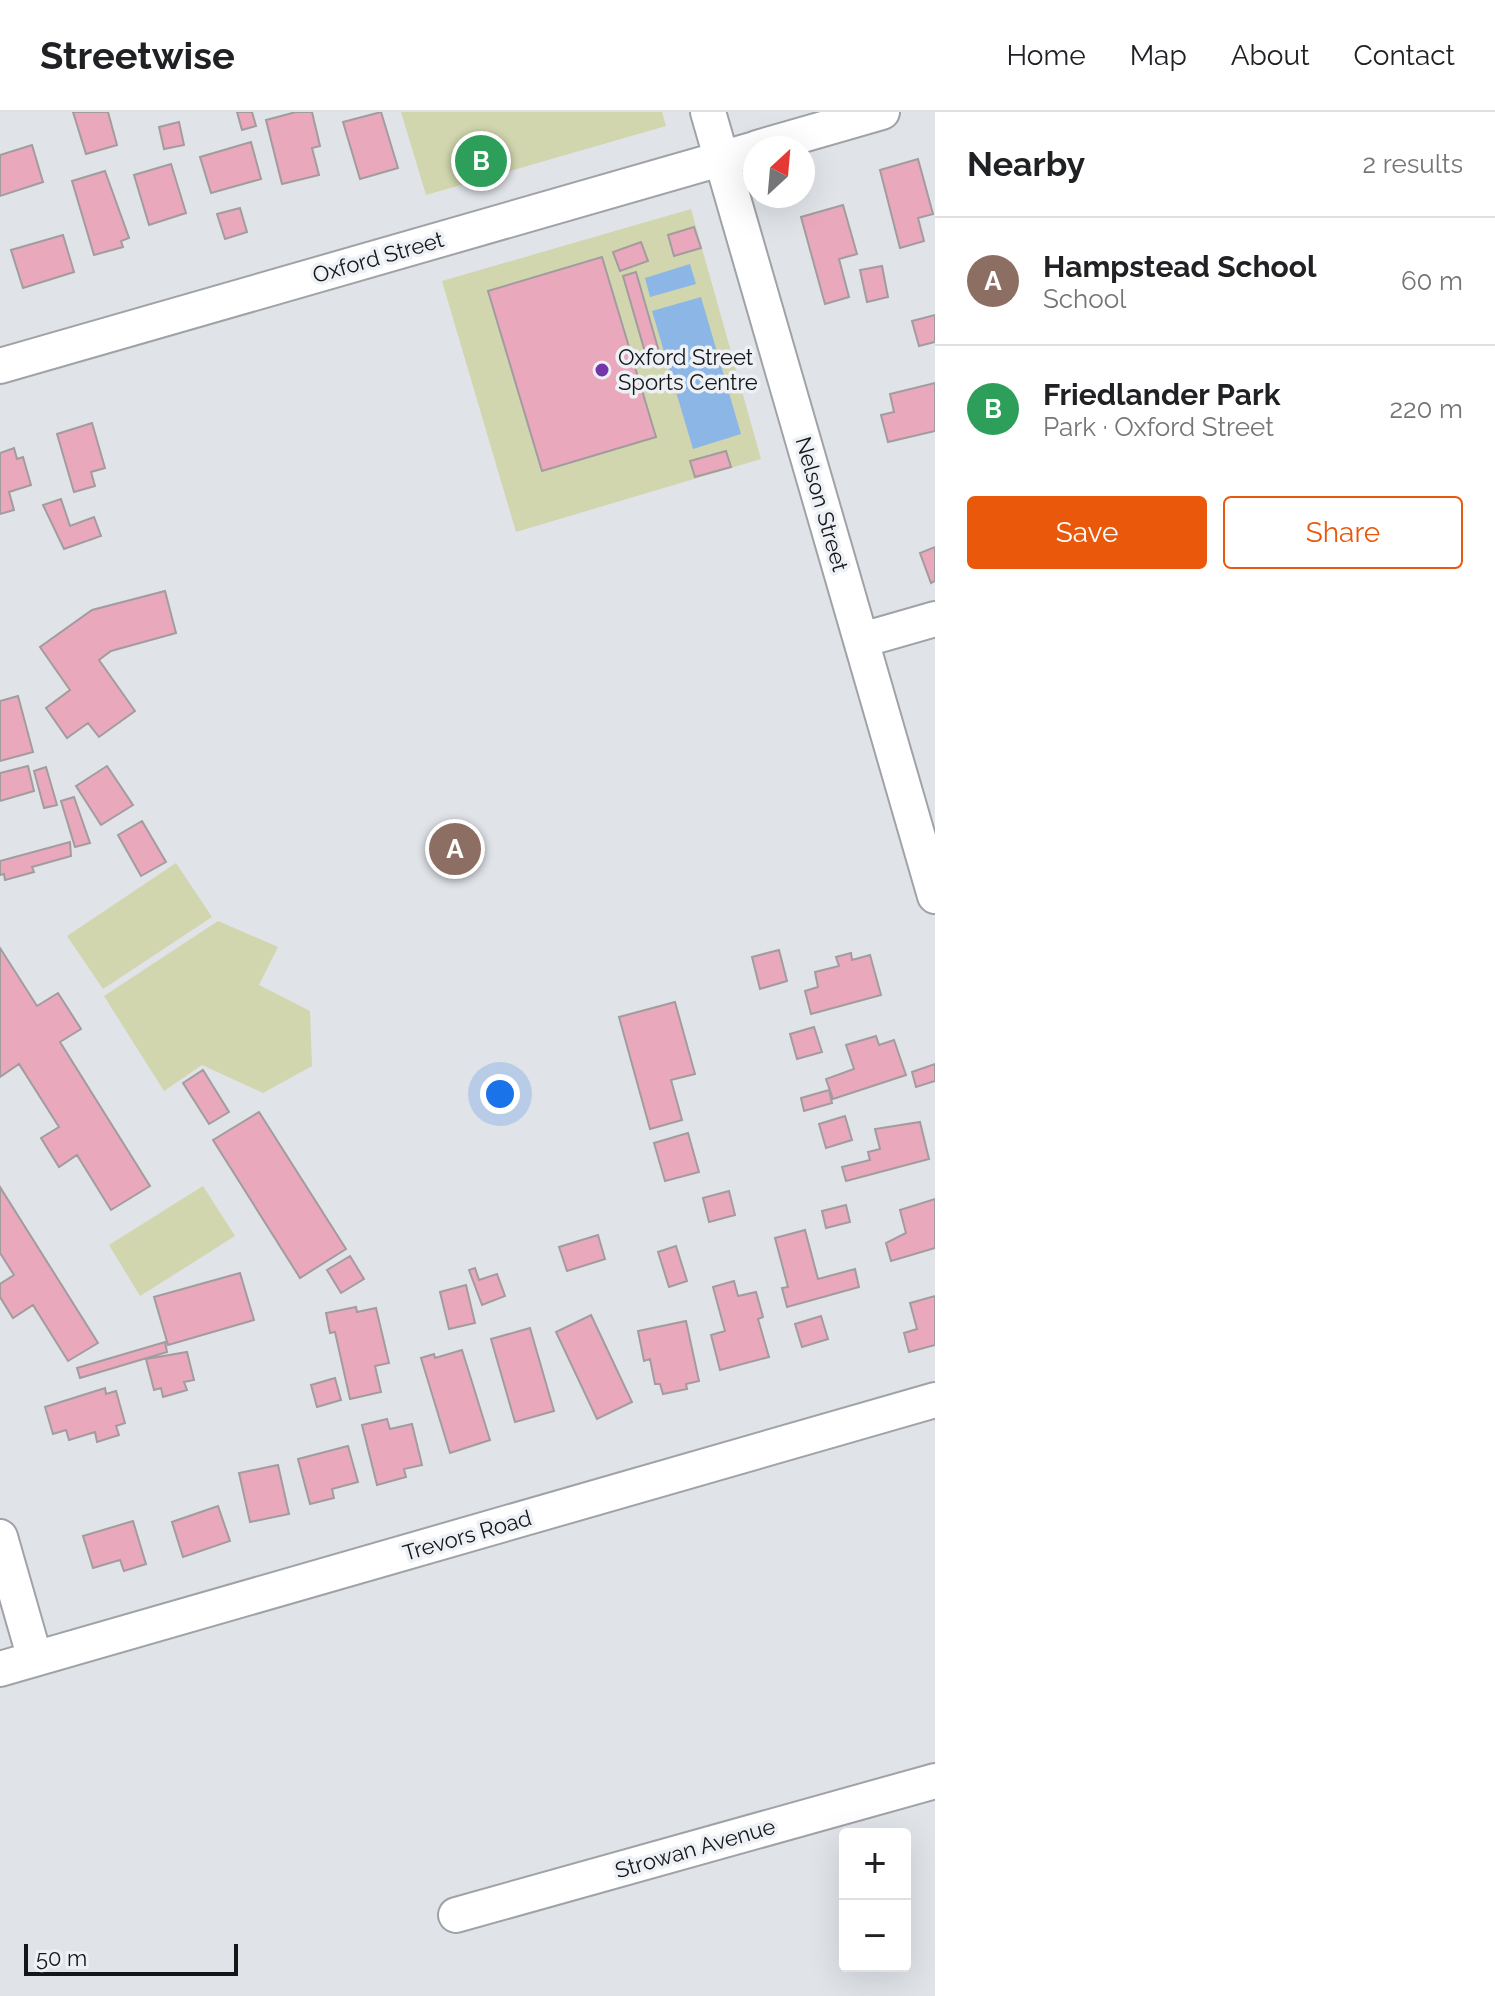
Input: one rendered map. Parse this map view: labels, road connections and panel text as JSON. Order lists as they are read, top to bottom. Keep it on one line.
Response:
{"streets":{"street":["Oxford Street","Nelson Street","Trevors Road","Strowan Avenue"]},"crossings":[["Oxford Street","Nelson Street"]],"places":["Oxford Street Sports Centre"],"scale_bar":"50 m","north":"top right","page":{"header":"Streetwise","nav":["Home","Map","About","Contact"],"heading":["Nearby","2 results"],"pins":["B","A"],"list":[{"mark":"A","name":"Hampstead School","note":"School","value":"60 m"},{"mark":"B","name":"Friedlander Park","note":"Park · Oxford Street","value":"220 m"}],"buttons":["Save","Share"],"map_buttons":["+","−"],"scale":"50 m"}}
